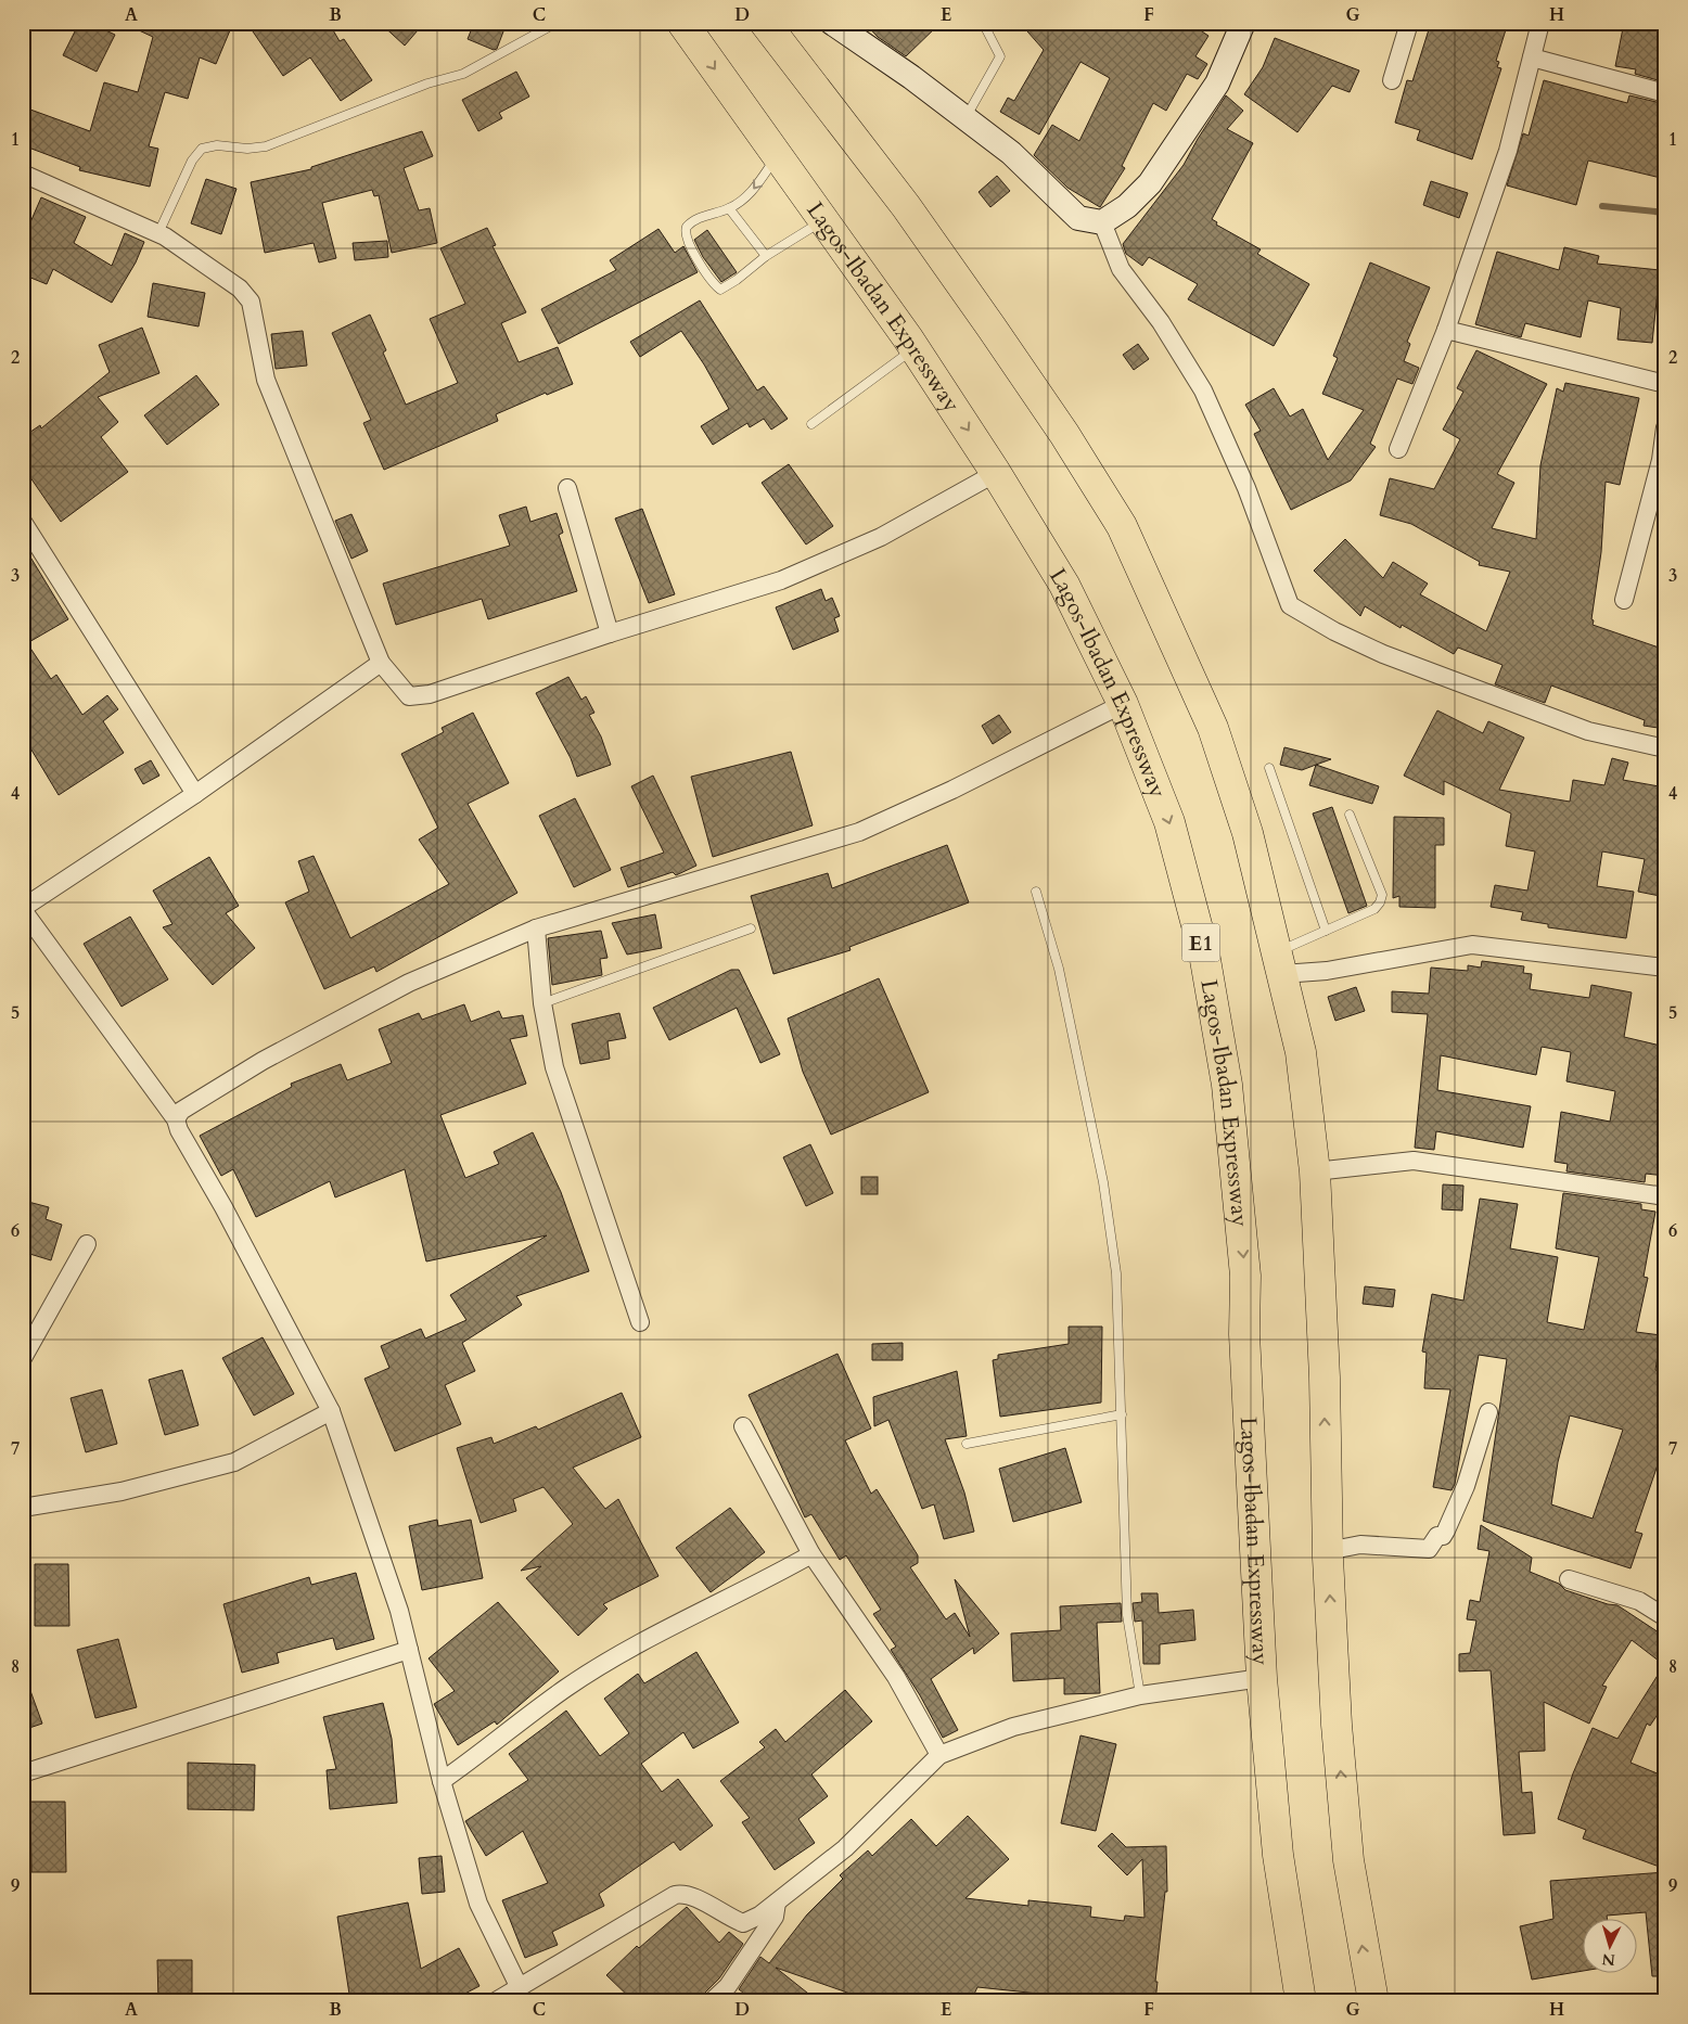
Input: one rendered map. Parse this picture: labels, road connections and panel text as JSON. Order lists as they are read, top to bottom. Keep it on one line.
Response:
{"streets":{"highway":["Lagos-Ibadan Expressway","E1"]},"north":"bottom","grid":{"columns":["A","B","C","D","E","F","G","H"],"rows":["1","2","3","4","5","6","7","8","9"]}}
